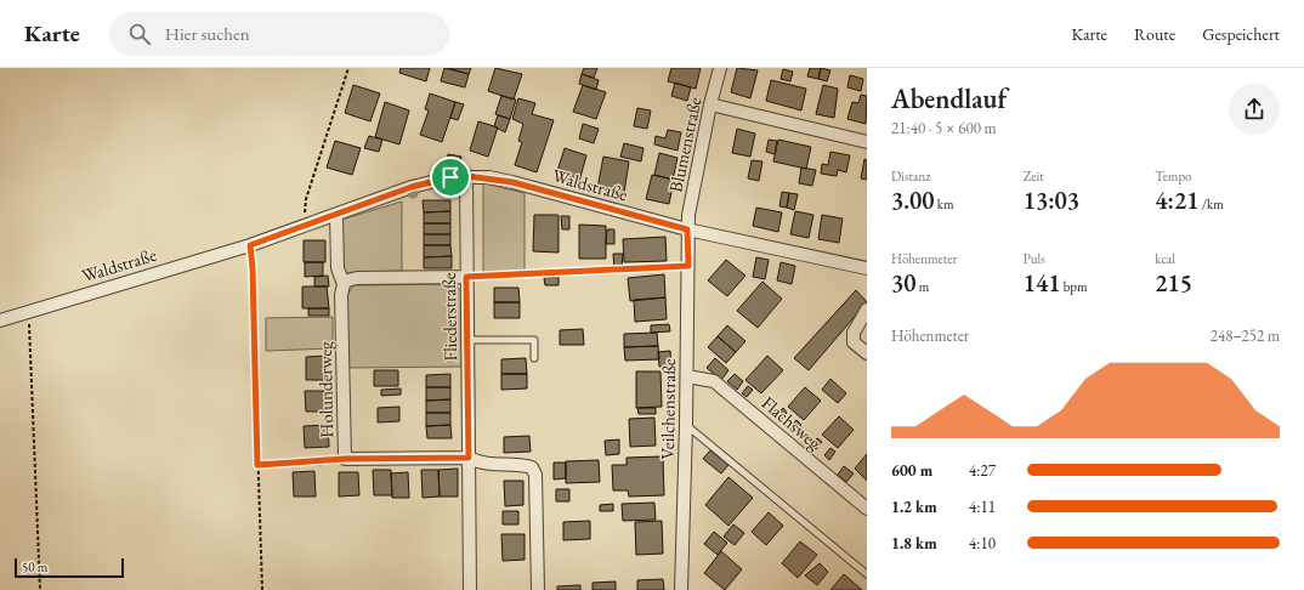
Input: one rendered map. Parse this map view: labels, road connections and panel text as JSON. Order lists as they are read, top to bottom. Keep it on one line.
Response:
{"streets":{"street":["Blumenstraße","Waldstraße","Fliederstraße","Holunderweg","Veilchenstraße","Flachsweg"]},"crossings":[["Blumenstraße","Waldstraße"],["Blumenstraße","Veilchenstraße"],["Waldstraße","Fliederstraße"],["Waldstraße","Holunderweg"],["Waldstraße","Veilchenstraße"],["Fliederstraße","Holunderweg"],["Veilchenstraße","Flachsweg"]],"scale_bar":"50 m","page":{"header":"Karte","search":"Hier suchen","nav":["Karte","Route","Gespeichert"],"heading":["Abendlauf","21:40 · 5 × 600 m"],"stats":[["Distanz","3.00 km"],["Zeit","13:03"],["Tempo","4:21 /km"],["Höhenmeter","30 m"],["Puls","141 bpm"],["kcal","215"]],"chart":["Höhenmeter","248–252 m"],"list":[{"name":"600 m","note":"4:27"},{"name":"1.2 km","note":"4:11"},{"name":"1.8 km","note":"4:10"}],"scale":"50 m"}}
